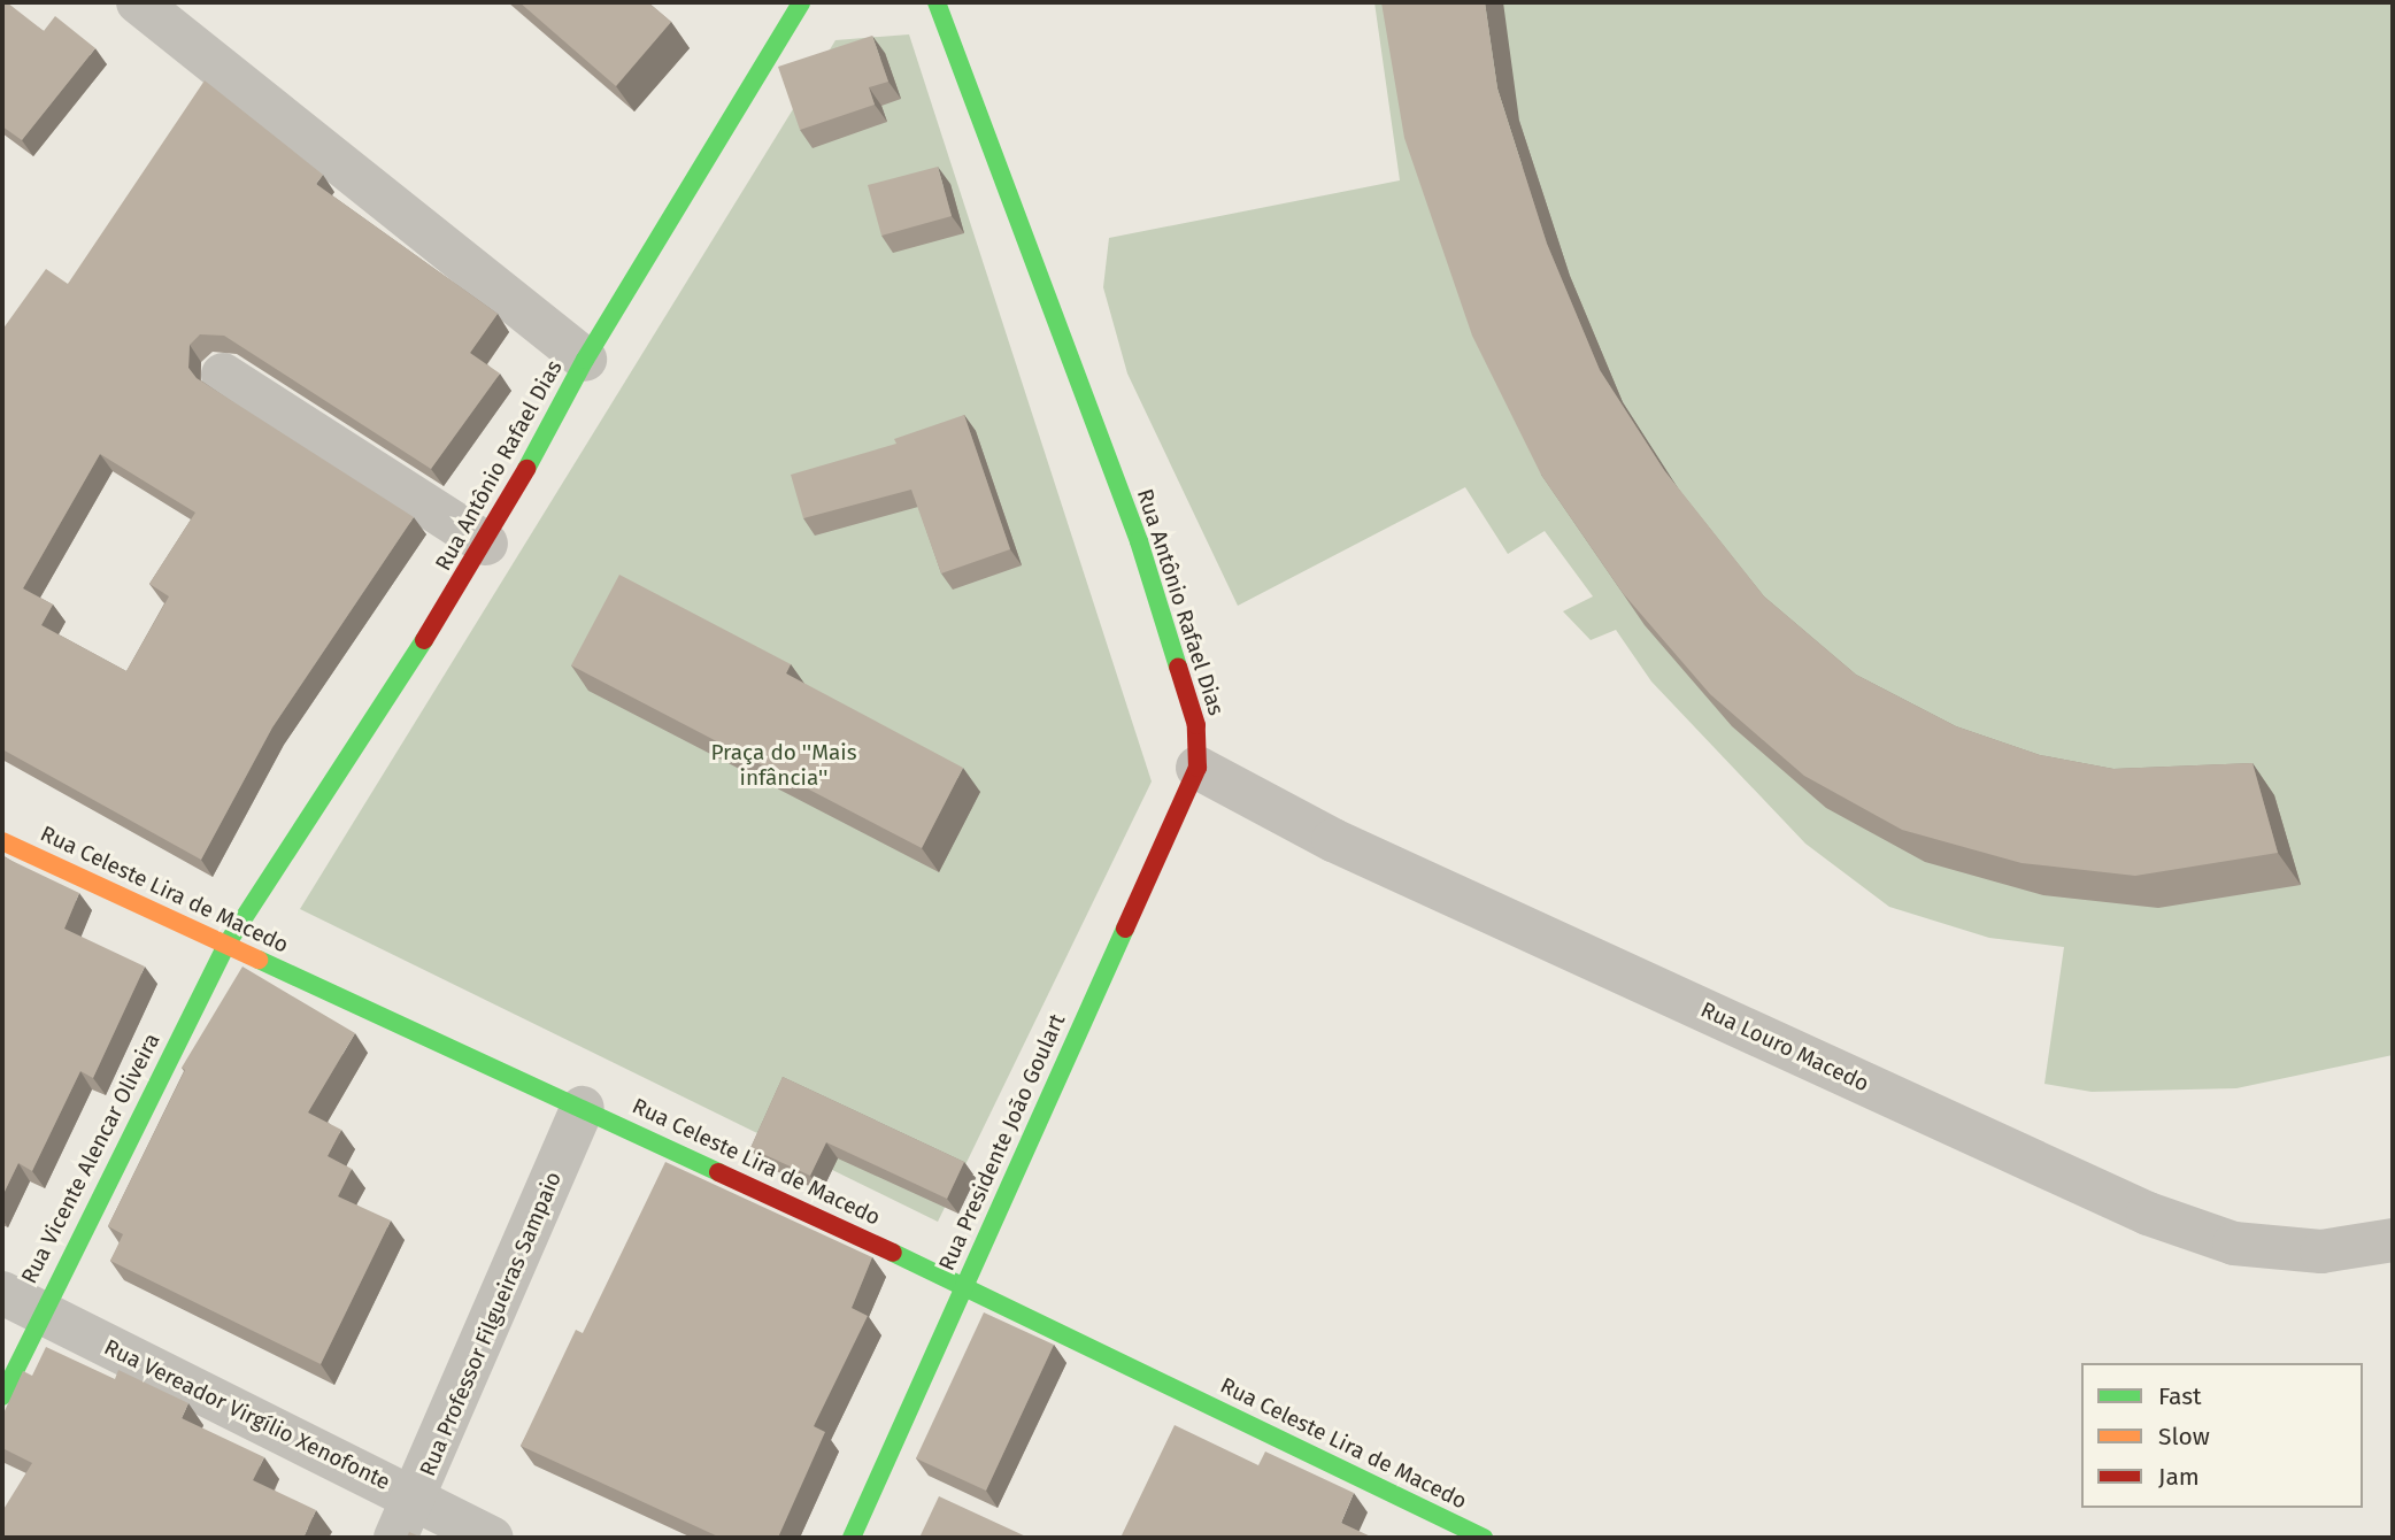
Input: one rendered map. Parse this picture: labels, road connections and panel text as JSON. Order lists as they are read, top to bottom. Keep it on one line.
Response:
{"streets":{"street":["Rua Antônio Rafael Dias","Rua Celeste Lira de Macedo","Rua Louro Macedo","Rua Presidente João Goulart","Rua Vicente Alencar Oliveira","Rua Professor Filgueiras Sampaio","Rua Vereador Virgílio Xenofonte"]},"crossings":[["Rua Antônio Rafael Dias","Rua Celeste Lira de Macedo"],["Rua Antônio Rafael Dias","Rua Louro Macedo"],["Rua Antônio Rafael Dias","Rua Presidente João Goulart"],["Rua Antônio Rafael Dias","Rua Vicente Alencar Oliveira"],["Rua Celeste Lira de Macedo","Rua Presidente João Goulart"],["Rua Celeste Lira de Macedo","Rua Vicente Alencar Oliveira"],["Rua Celeste Lira de Macedo","Rua Professor Filgueiras Sampaio"],["Rua Louro Macedo","Rua Presidente João Goulart"],["Rua Vicente Alencar Oliveira","Rua Vereador Virgílio Xenofonte"],["Rua Professor Filgueiras Sampaio","Rua Vereador Virgílio Xenofonte"]],"parks":["Praça do ''Mais infância''"],"legend":["Fast","Slow","Jam"]}
